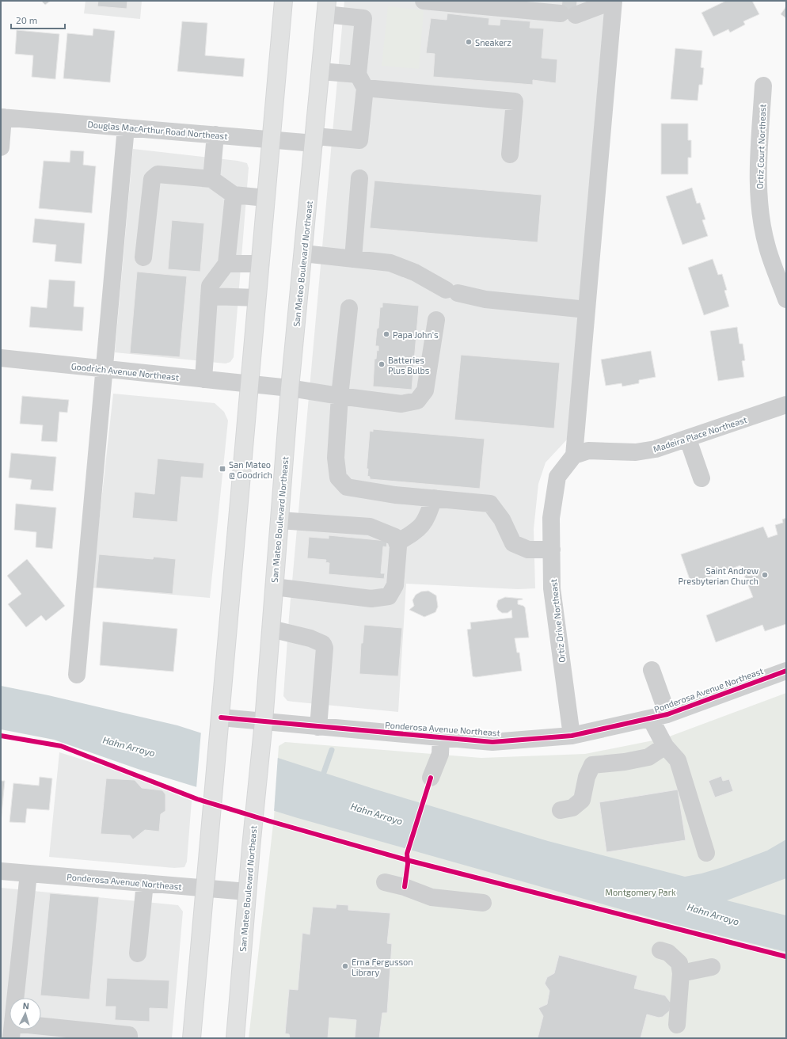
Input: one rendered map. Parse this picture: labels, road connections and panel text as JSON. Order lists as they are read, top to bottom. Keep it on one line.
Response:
{"streets":{"main road":["San Mateo Boulevard Northeast"],"street":["Douglas MacArthur Road Northeast","Ortiz Court Northeast","Goodrich Avenue Northeast","Madeira Place Northeast","Ortiz Drive Northeast","Ponderosa Avenue Northeast"]},"crossings":[["Douglas MacArthur Road Northeast","San Mateo Boulevard Northeast"],["San Mateo Boulevard Northeast","Goodrich Avenue Northeast"],["San Mateo Boulevard Northeast","Ponderosa Avenue Northeast"],["Madeira Place Northeast","Ortiz Drive Northeast"],["Ortiz Drive Northeast","Ponderosa Avenue Northeast"]],"water":["Hahn Arroyo"],"parks":["Montgomery Park"],"places":{"other":["Sneakerz","Papa John's","Batteries Plus Bulbs","Saint Andrew Presbyterian Church","Erna Fergusson Library"],"transit":["San Mateo @ Goodrich"]},"scale_bar":"20 m","north":"top"}
